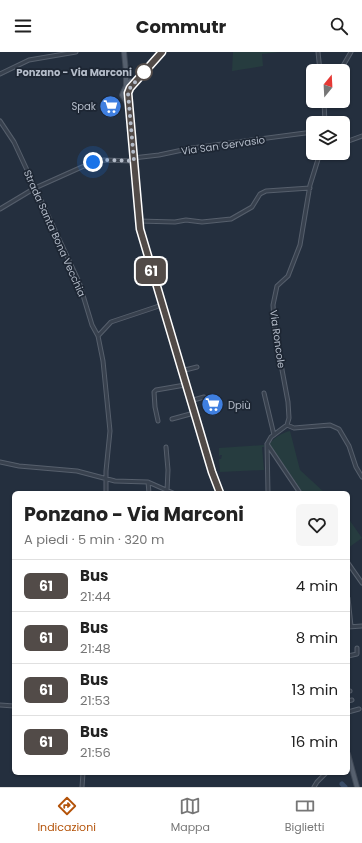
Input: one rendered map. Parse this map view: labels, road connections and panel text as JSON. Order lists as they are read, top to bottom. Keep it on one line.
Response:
{"streets":{"street":["Via San Gervasio","Strada Santa Bona Vecchia","Via Roncole"]},"crossings":[["Via San Gervasio","Strada Santa Bona Vecchia"]],"places":{"other":["Ponzano - Via Marconi"],"supermarket":["Spak","Dpiù"]},"lines":["bus line 61"],"north":"top","page":{"header":"Commutr","on_map":"61","heading":["Ponzano - Via Marconi","A piedi · 5 min · 320 m"],"list":[{"mark":"61","name":"Bus","note":"21:44","value":"4 min"},{"mark":"61","name":"Bus","note":"21:48","value":"8 min"},{"mark":"61","name":"Bus","note":"21:53","value":"13 min"},{"mark":"61","name":"Bus","note":"21:56","value":"16 min"}],"tabs":["Indicazioni","Mappa","Biglietti"]}}
